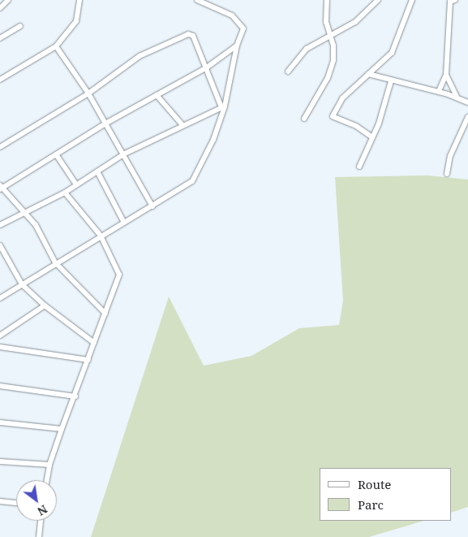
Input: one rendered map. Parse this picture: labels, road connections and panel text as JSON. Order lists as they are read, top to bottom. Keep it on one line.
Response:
{"legend":["Route","Parc"],"north":"bottom right"}
